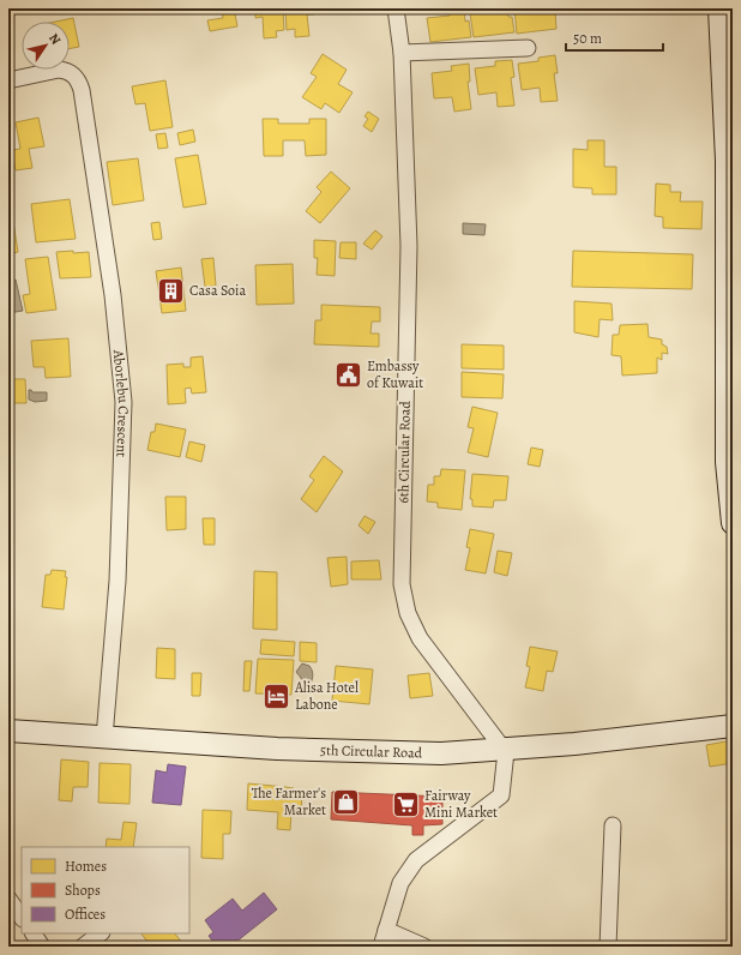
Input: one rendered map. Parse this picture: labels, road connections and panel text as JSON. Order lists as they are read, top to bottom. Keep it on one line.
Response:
{"streets":{"street":["Aborlebu Crescent","6th Circular Road","5th Circular Road"]},"crossings":[["Aborlebu Crescent","5th Circular Road"],["6th Circular Road","5th Circular Road"]],"places":{"building":["Casa Soia"],"public building":["Embassy of Kuwait"],"hotel":["Alisa Hotel Labone"],"shop":["The Farmer's Market"],"supermarket":["Fairway Mini Market"]},"legend":["Homes","Shops","Offices"],"scale_bar":"50 m","north":"top right"}
